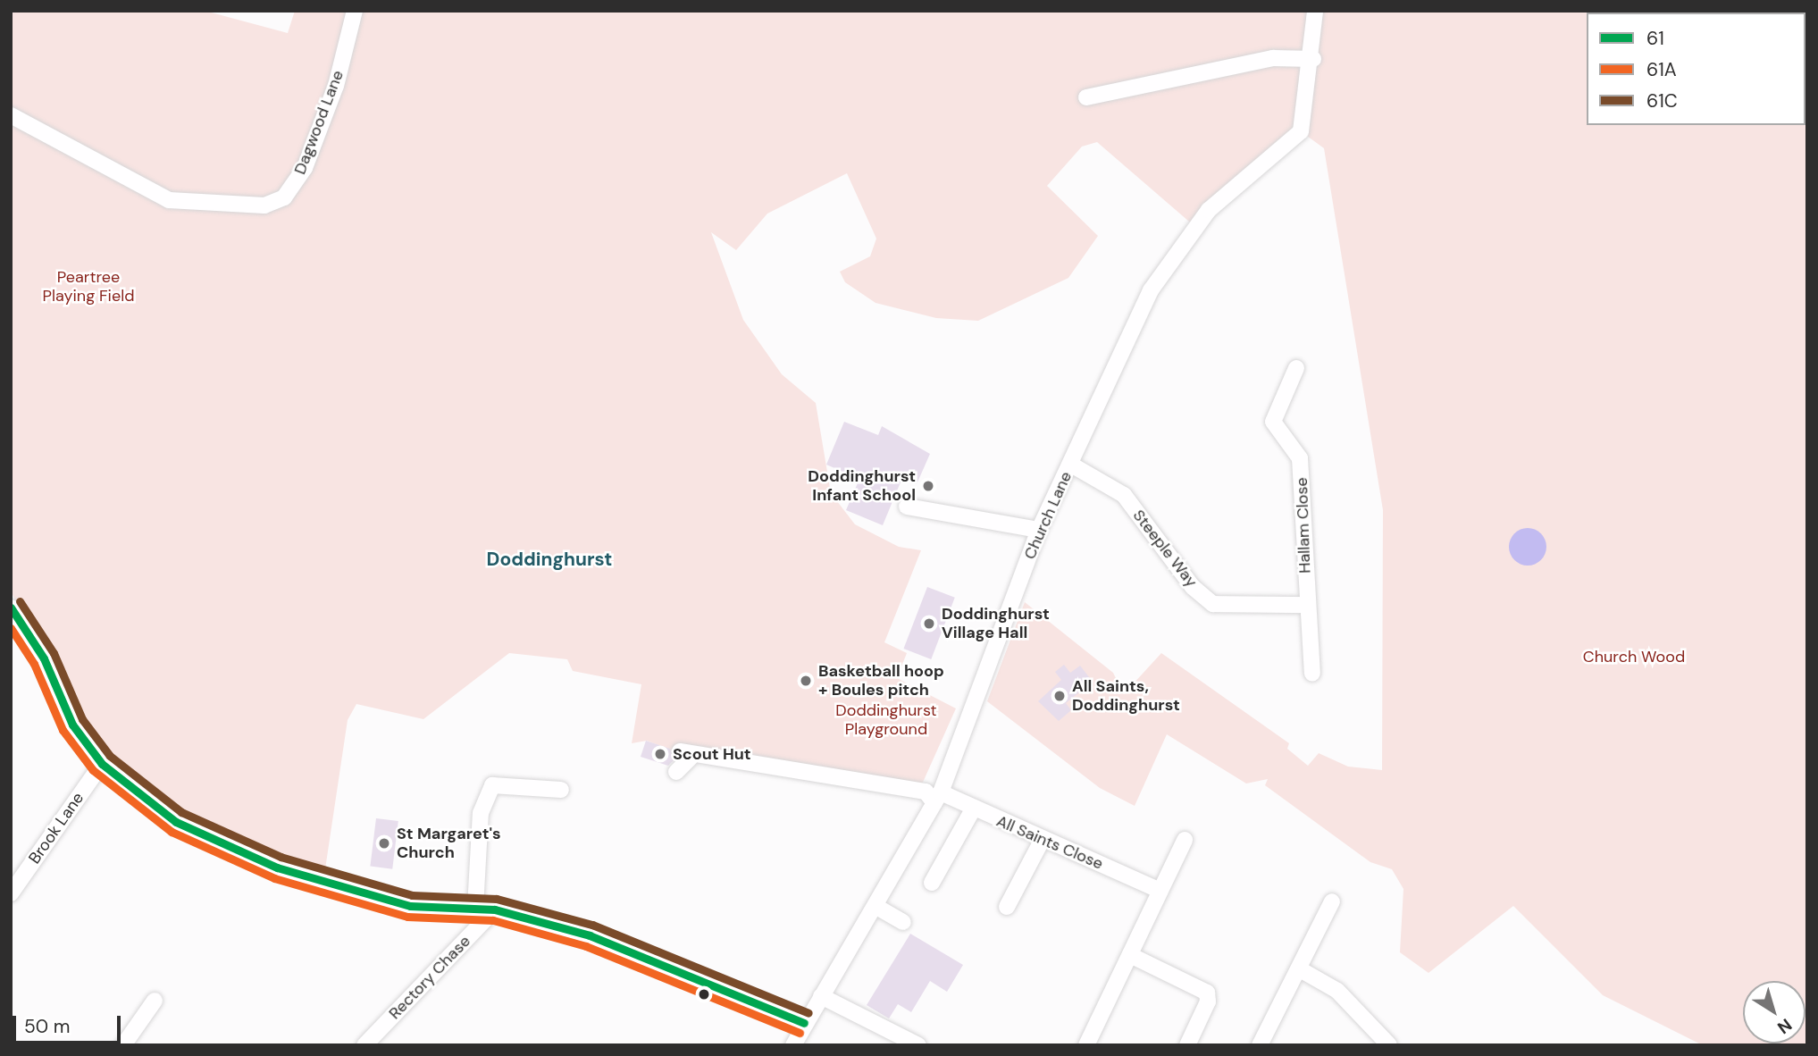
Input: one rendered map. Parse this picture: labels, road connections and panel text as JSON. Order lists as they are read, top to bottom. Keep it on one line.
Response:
{"streets":{"street":["Dagwood Lane","Church Lane","Hallam Close","Steeple Way","Brook Lane","All Saints Close","Rectory Chase"]},"crossings":[["Church Lane","Steeple Way"],["Church Lane","All Saints Close"],["Hallam Close","Steeple Way"]],"districts":["Doddinghurst"],"parks":["Peartree Playing Field","Church Wood","Doddinghurst Playground"],"places":["Doddinghurst Infant School","Doddinghurst Village Hall","Basketball hoop + Boules pitch","All Saints, Doddinghurst","Scout Hut","St Margaret's Church"],"lines":["transit line 61C","transit line 61","transit line 61A"],"legend":["61","61A","61C"],"scale_bar":"50 m","north":"bottom right"}
